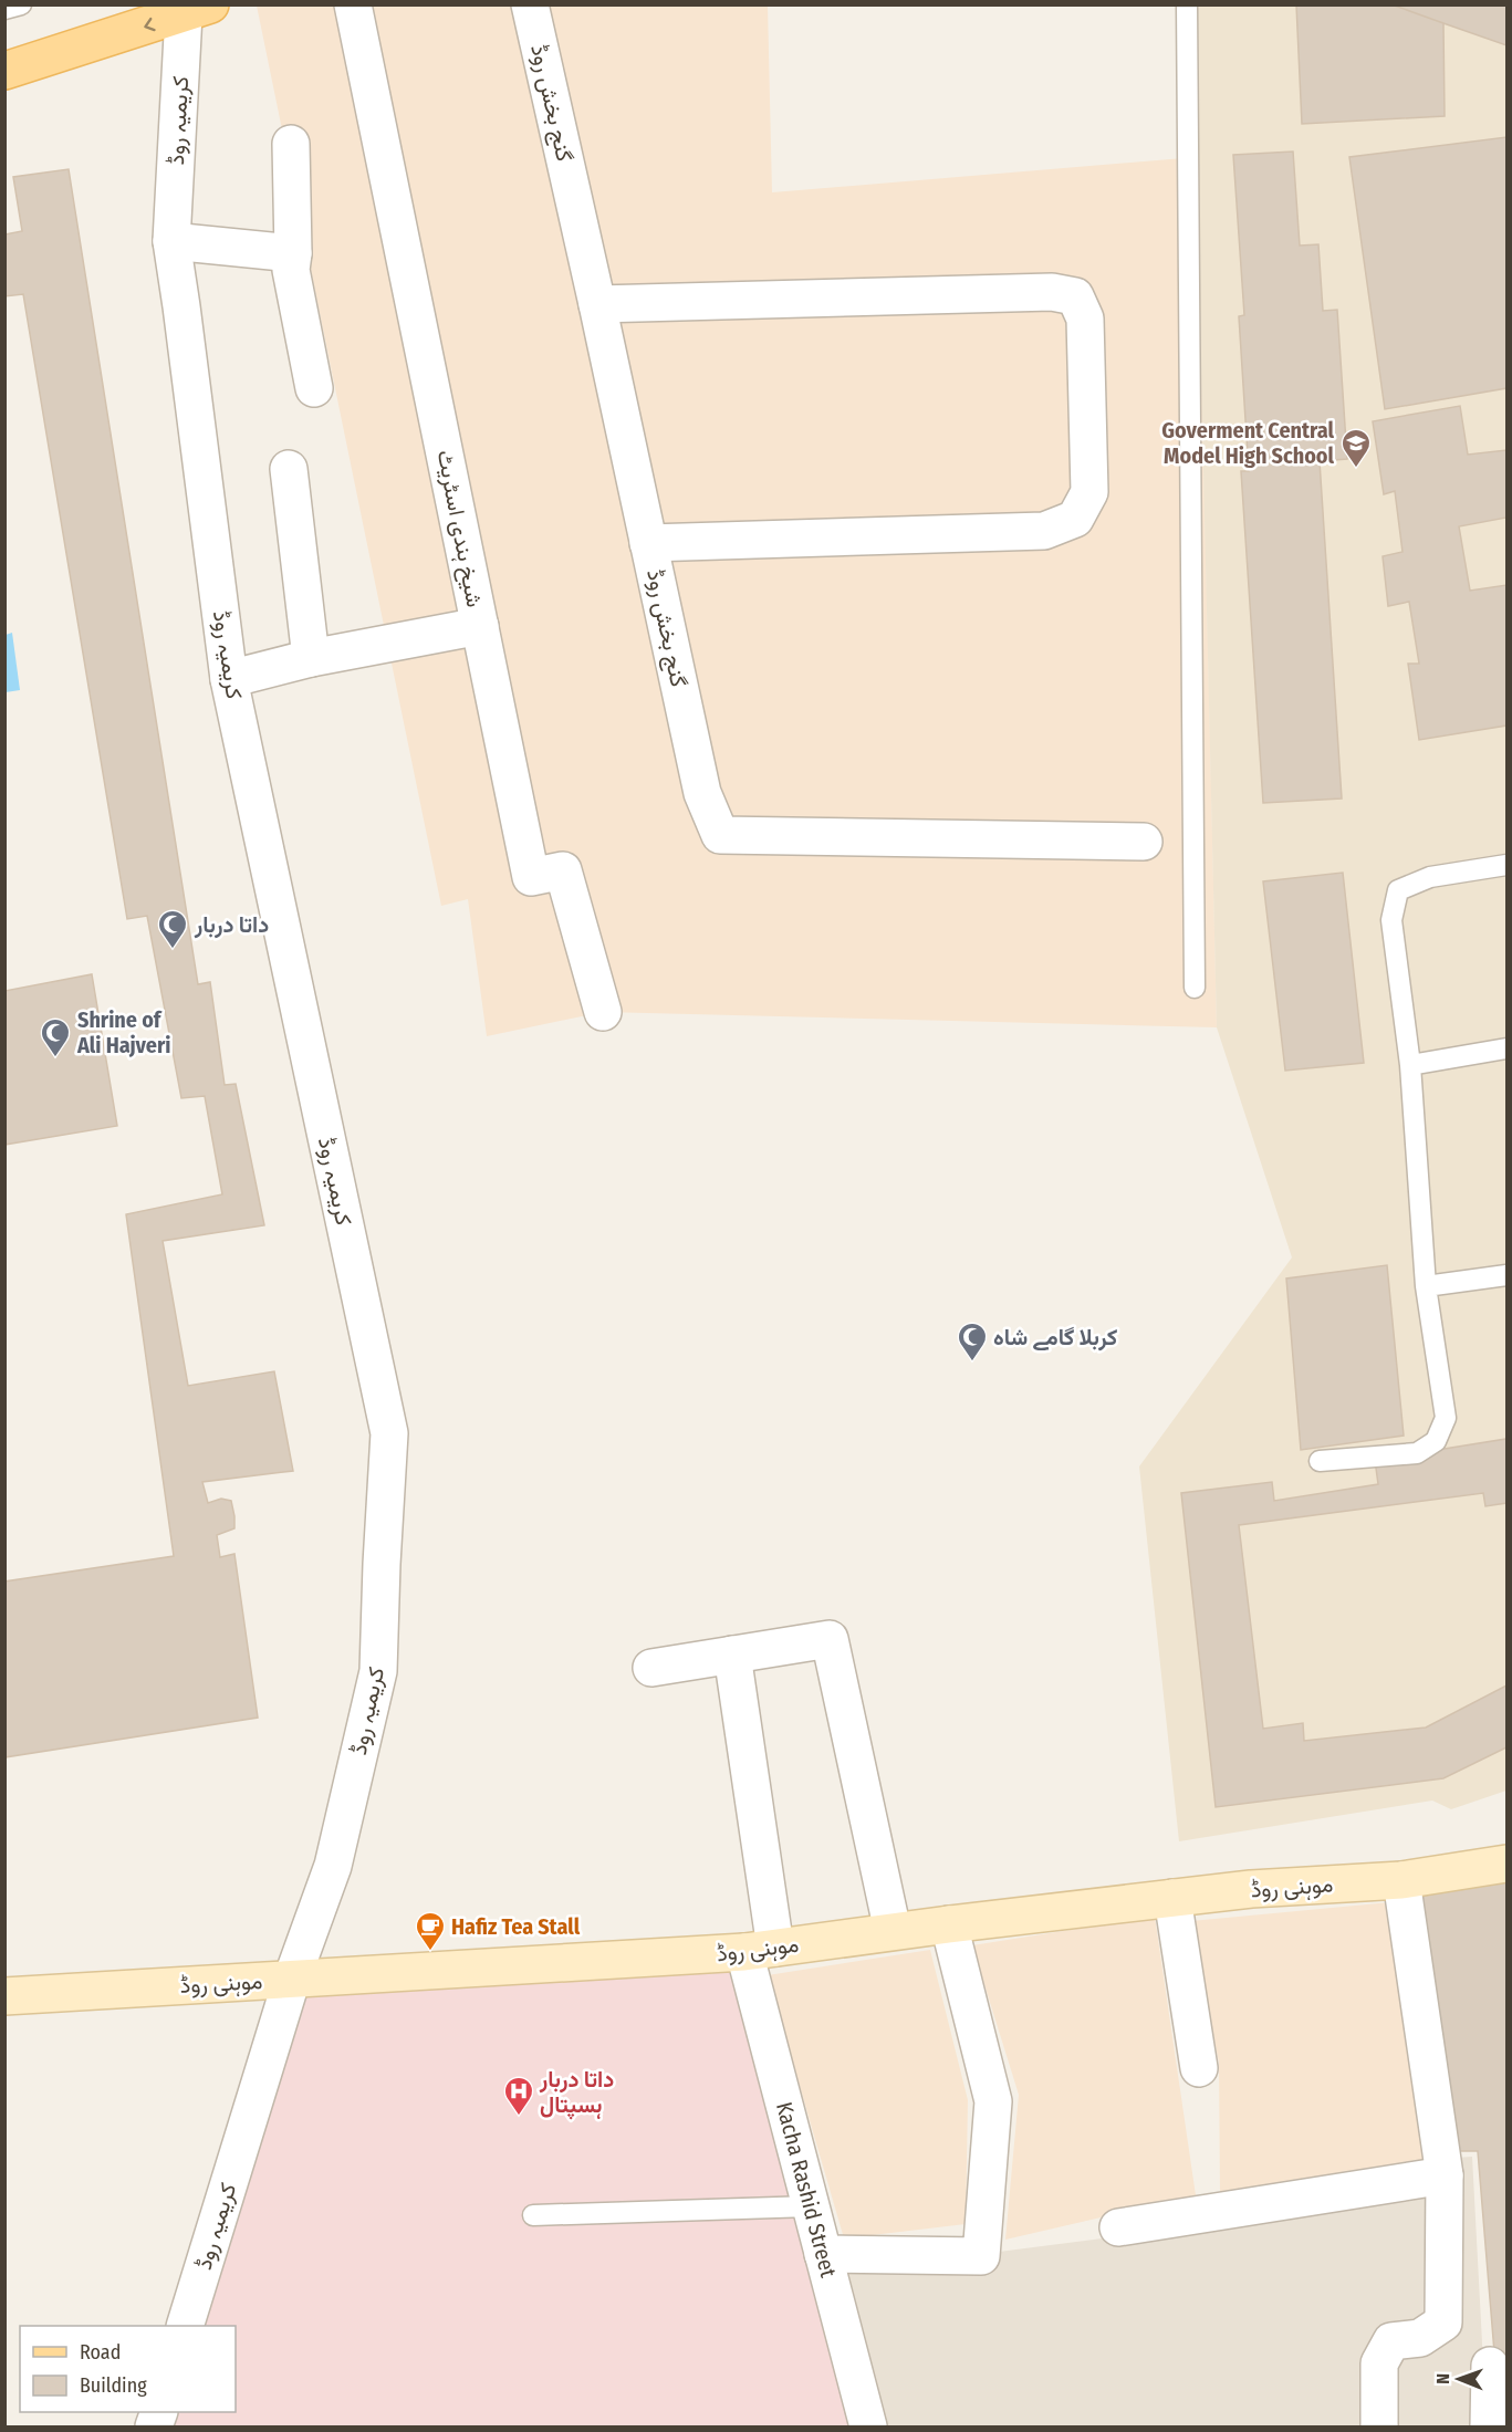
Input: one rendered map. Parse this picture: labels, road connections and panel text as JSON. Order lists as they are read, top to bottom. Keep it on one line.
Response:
{"streets":{"main road":["موہنی روڈ"],"street":["گنج بخش روڈ","کریمیہ روڈ","شیخ ہندی اسٹریٹ","Kacha Rashid Street"]},"crossings":[["کریمیہ روڈ","موہنی روڈ"],["موہنی روڈ","Kacha Rashid Street"]],"places":{"school or university":["Goverment Central Model High School"],"mosque":["داتا دربار","Shrine of Ali Hajveri","کربلا گامے شاہ"],"cafe":["Hafiz Tea Stall"],"hospital":["داتا دربار ہسپتال"]},"legend":["Road","Building"],"north":"left"}
